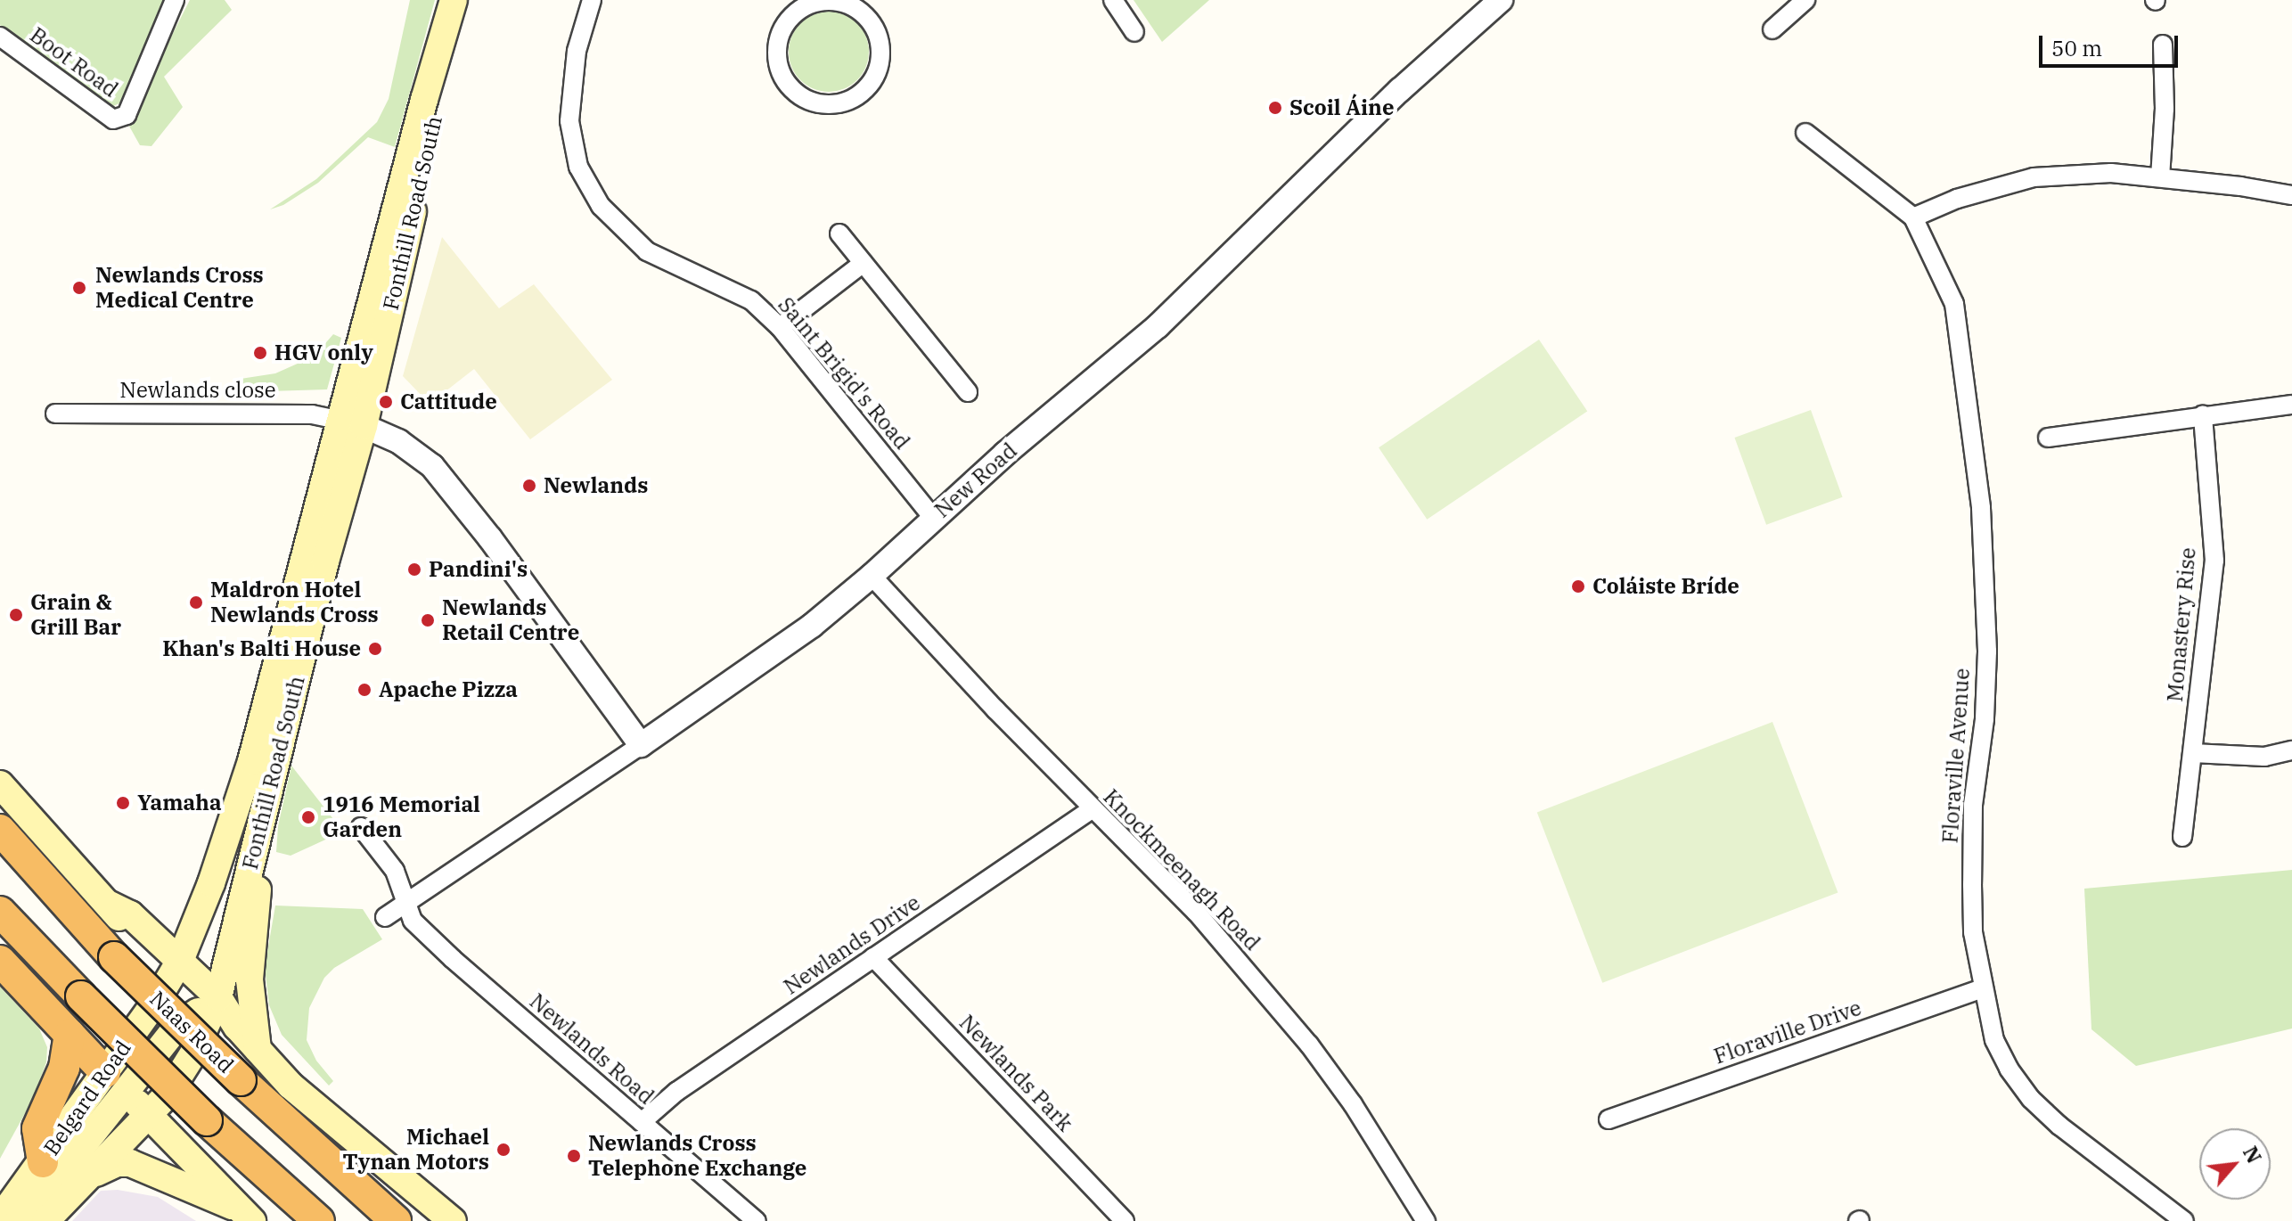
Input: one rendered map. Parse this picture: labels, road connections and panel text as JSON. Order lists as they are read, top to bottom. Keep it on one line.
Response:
{"streets":{"highway":["Naas Road"],"main road":["Fonthill Road South","Belgard Road"],"street":["Boot Road","Saint Brigid's Road","Newlands close","New Road","Monastery Rise","Floraville Avenue","Knockmeenagh Road","Newlands Drive","Floraville Drive","Newlands Road","Newlands Park"]},"crossings":[["Fonthill Road South","Newlands close"],["Fonthill Road South","Naas Road"],["Fonthill Road South","Belgard Road"],["Saint Brigid's Road","New Road"],["New Road","Knockmeenagh Road"],["New Road","Newlands Road"],["Floraville Avenue","Floraville Drive"],["Knockmeenagh Road","Newlands Drive"],["Newlands Drive","Newlands Road"],["Newlands Drive","Newlands Park"],["Naas Road","Belgard Road"]],"places":["Scoil Áine","Newlands Cross Medical Centre","HGV only","Cattitude","Newlands","Pandini's","Coláiste Bríde","Maldron Hotel Newlands Cross","Grain & Grill Bar","Newlands Retail Centre","Khan's Balti House","Apache Pizza","Yamaha","1916 Memorial Garden","Michael Tynan Motors","Newlands Cross Telephone Exchange"],"scale_bar":"50 m","north":"top right"}
